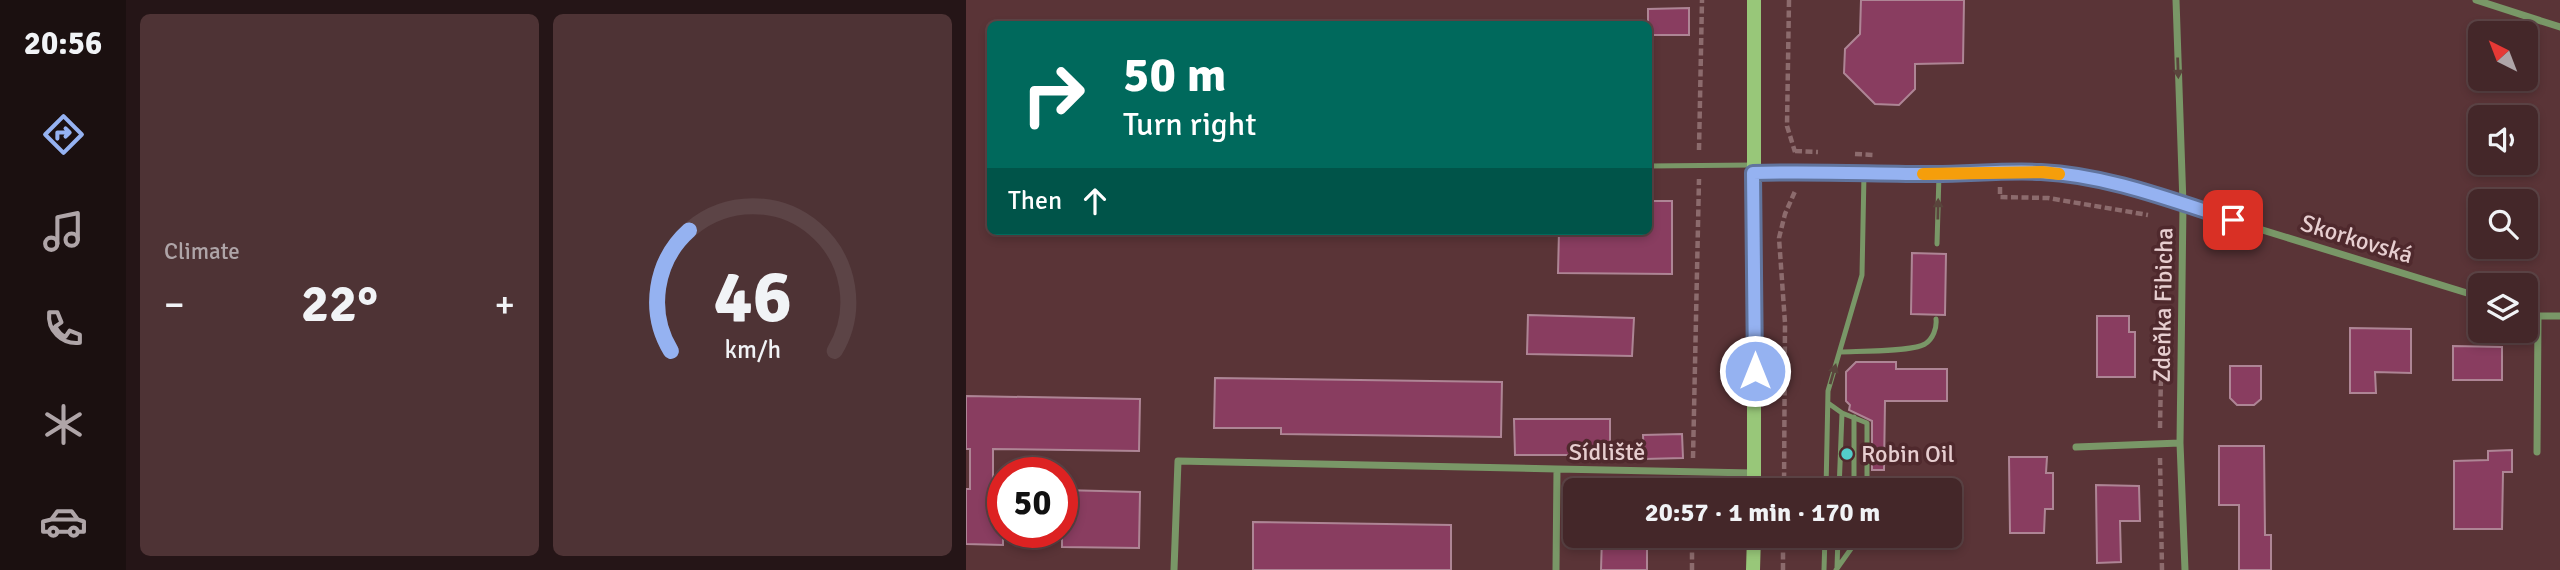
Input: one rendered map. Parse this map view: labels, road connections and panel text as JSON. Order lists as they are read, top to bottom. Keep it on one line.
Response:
{"streets":{"street":["Skorkovská","Zdeňka Fibicha","Sídliště"]},"crossings":[["Skorkovská","Zdeňka Fibicha"]],"one_way":["Zdeňka Fibicha"],"places":["Robin Oil"],"north":"top left","page":{"tabs":"20:56","tile":"Climate","turn":["50 m","Turn right"],"then":"Then","heat":["−","22°","+"],"limit":"50","trip":"20:57 · 1 min · 170 m","gauge":["46","km/h"]}}
